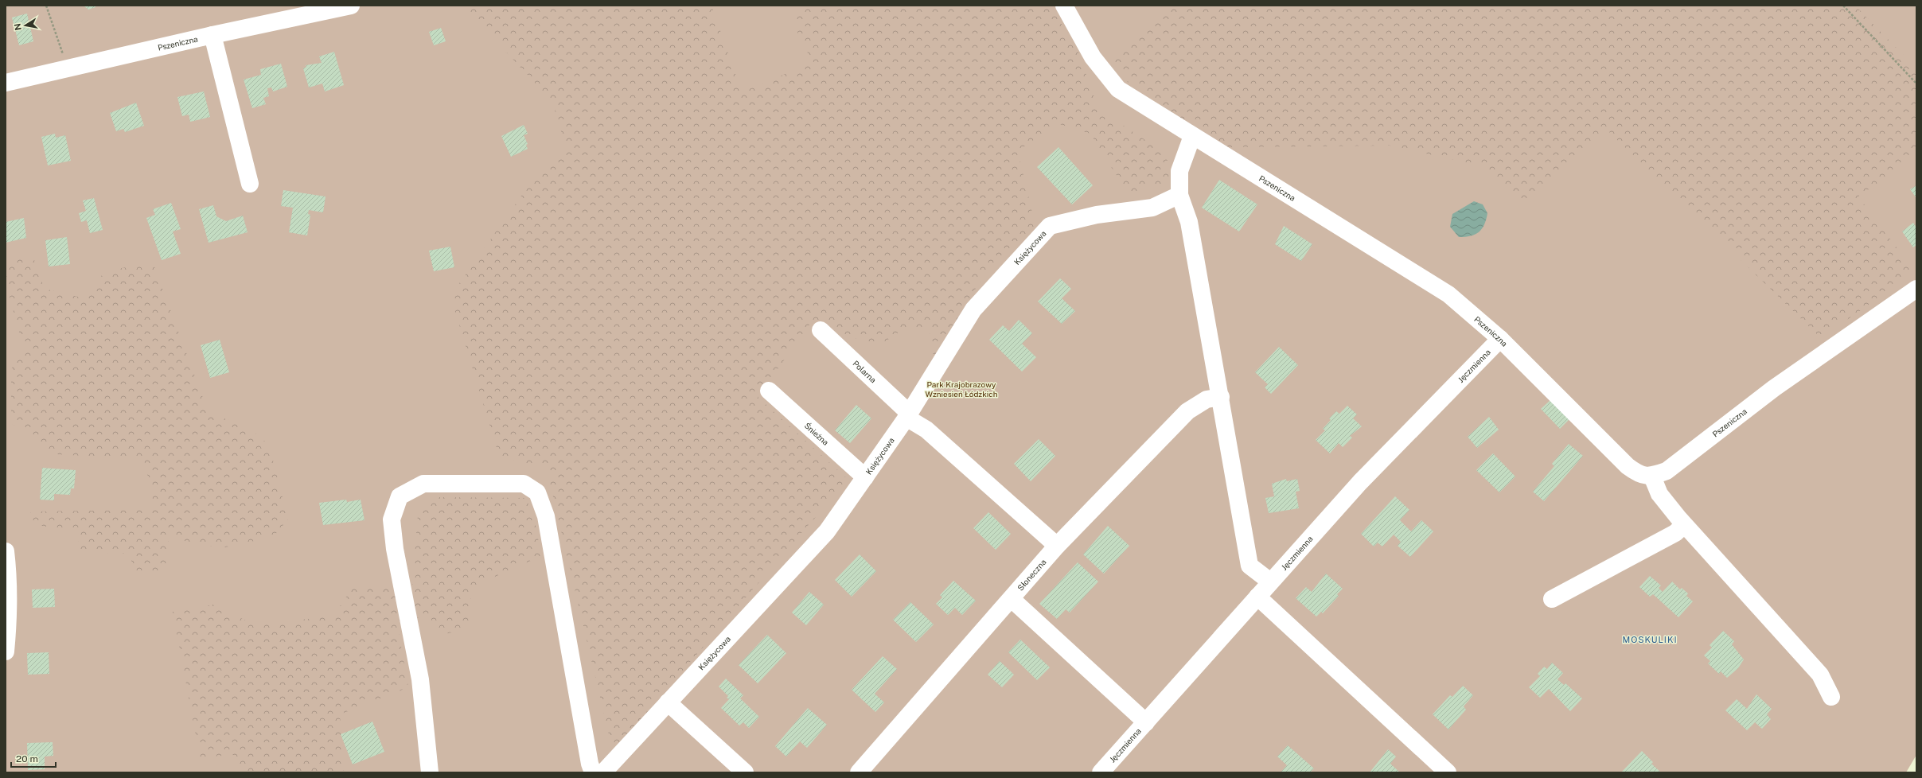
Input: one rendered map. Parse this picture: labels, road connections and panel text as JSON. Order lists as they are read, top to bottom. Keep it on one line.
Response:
{"streets":{"street":["Pszeniczna","Księżycowa","Jęczmienna","Polarna","Śnieżna","Słoneczna"]},"crossings":[["Pszeniczna","Jęczmienna"],["Księżycowa","Polarna"],["Księżycowa","Śnieżna"],["Polarna","Słoneczna"]],"districts":["MOSKULIKI"],"parks":["Park Krajobrazowy Wzniesień Łódzkich"],"scale_bar":"20 m","north":"left"}
